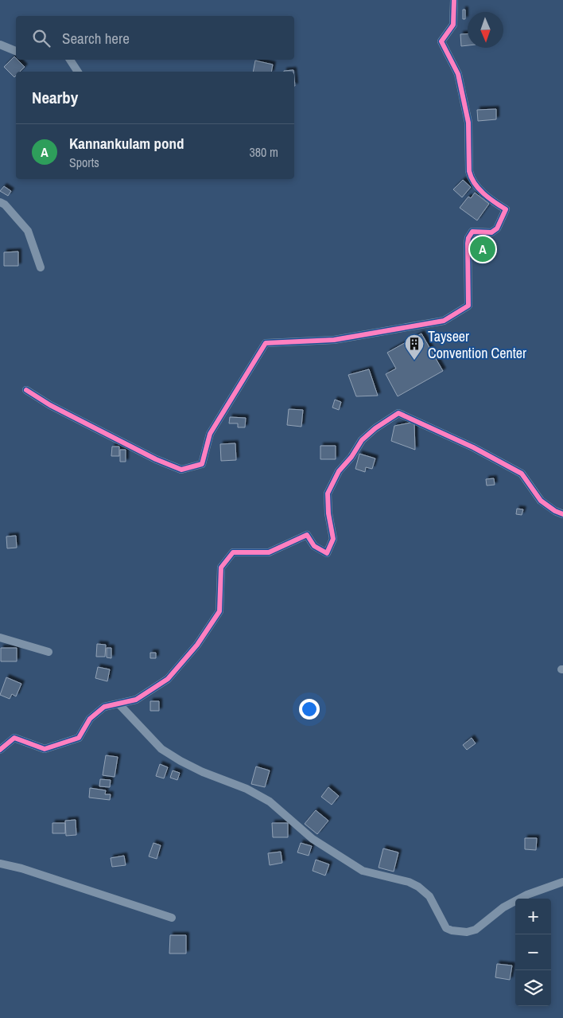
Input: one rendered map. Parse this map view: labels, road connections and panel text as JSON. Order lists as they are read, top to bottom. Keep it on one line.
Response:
{"places":{"building":["Tayseer Convention Center"]},"north":"bottom","page":{"search":"Search here","heading":"Nearby","list":[{"mark":"A","name":"Kannankulam pond","note":"Sports","value":"380 m"}],"pins":"A","map_buttons":["+","−"]}}
